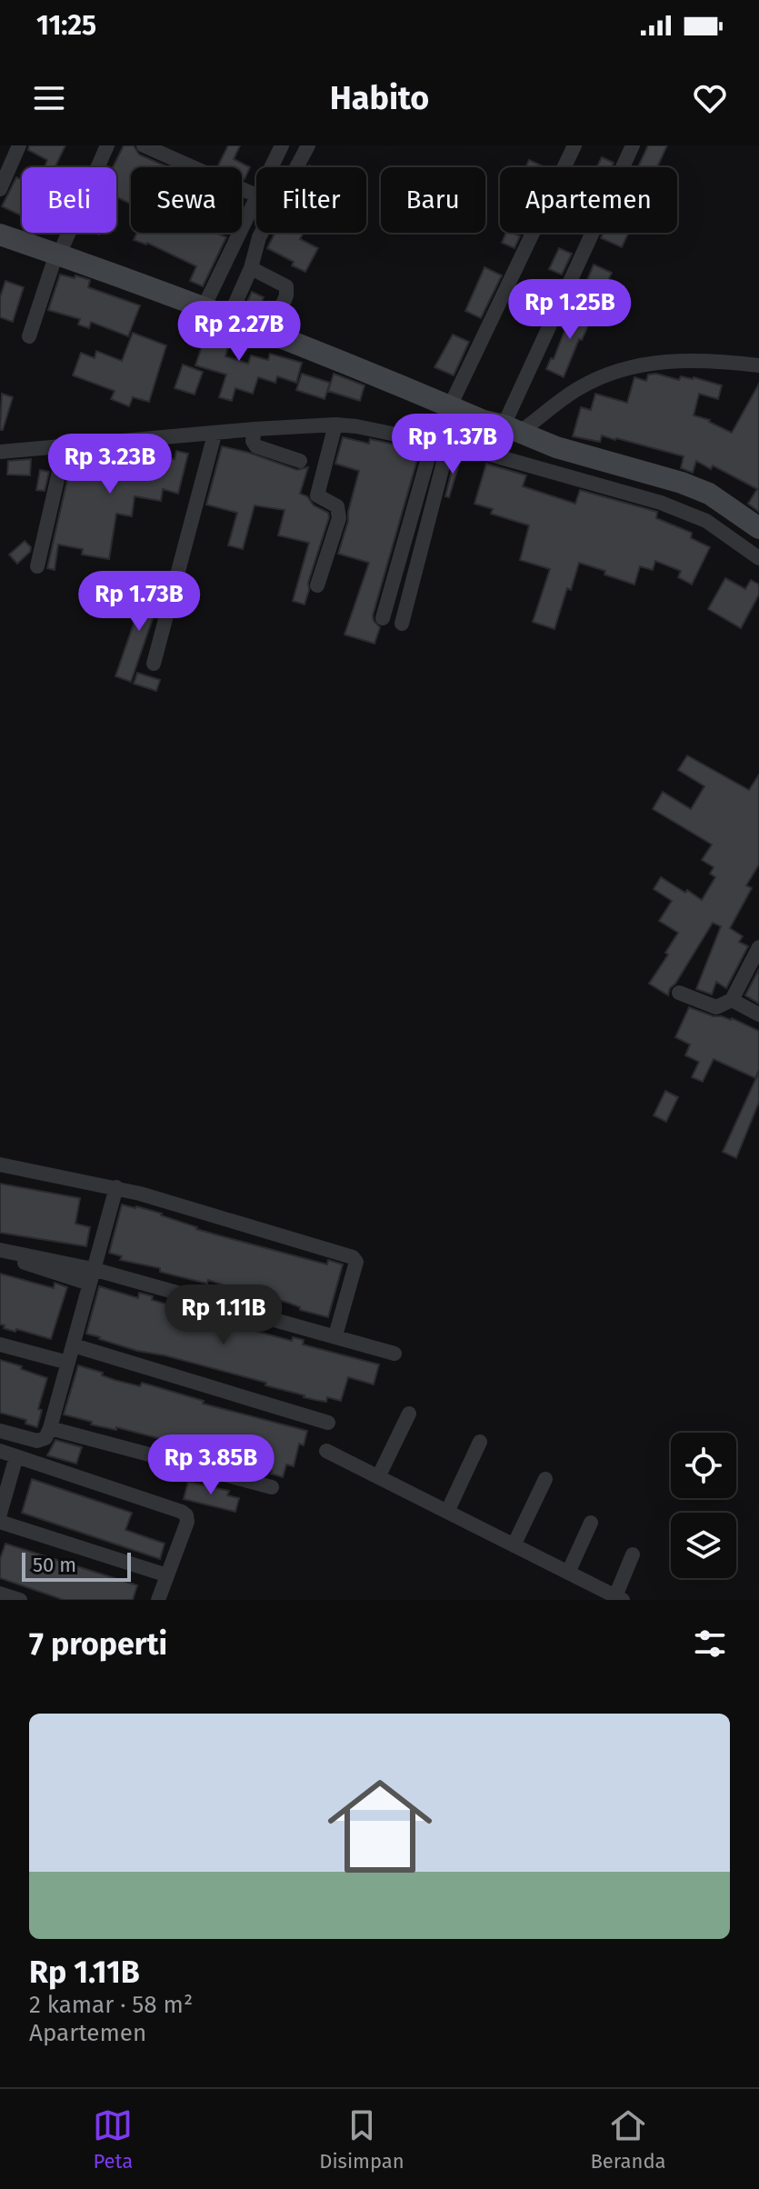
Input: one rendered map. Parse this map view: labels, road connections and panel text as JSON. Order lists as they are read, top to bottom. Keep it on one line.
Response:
{"scale_bar":"50 m","page":{"status":"11:25","header":"Habito","chip":["Beli","Sewa","Filter","Baru","Apartemen"],"price":["Rp 1.25B","Rp 2.27B","Rp 1.37B","Rp 3.23B","Rp 1.73B","Rp 1.11B","Rp 3.85B"],"scale":"50 m","heading":"7 properti","list":[{"name":"Rp 1.11B","note":"2 kamar · 58 m² · Apartemen"}],"tabs":["Peta","Disimpan","Beranda"]}}
